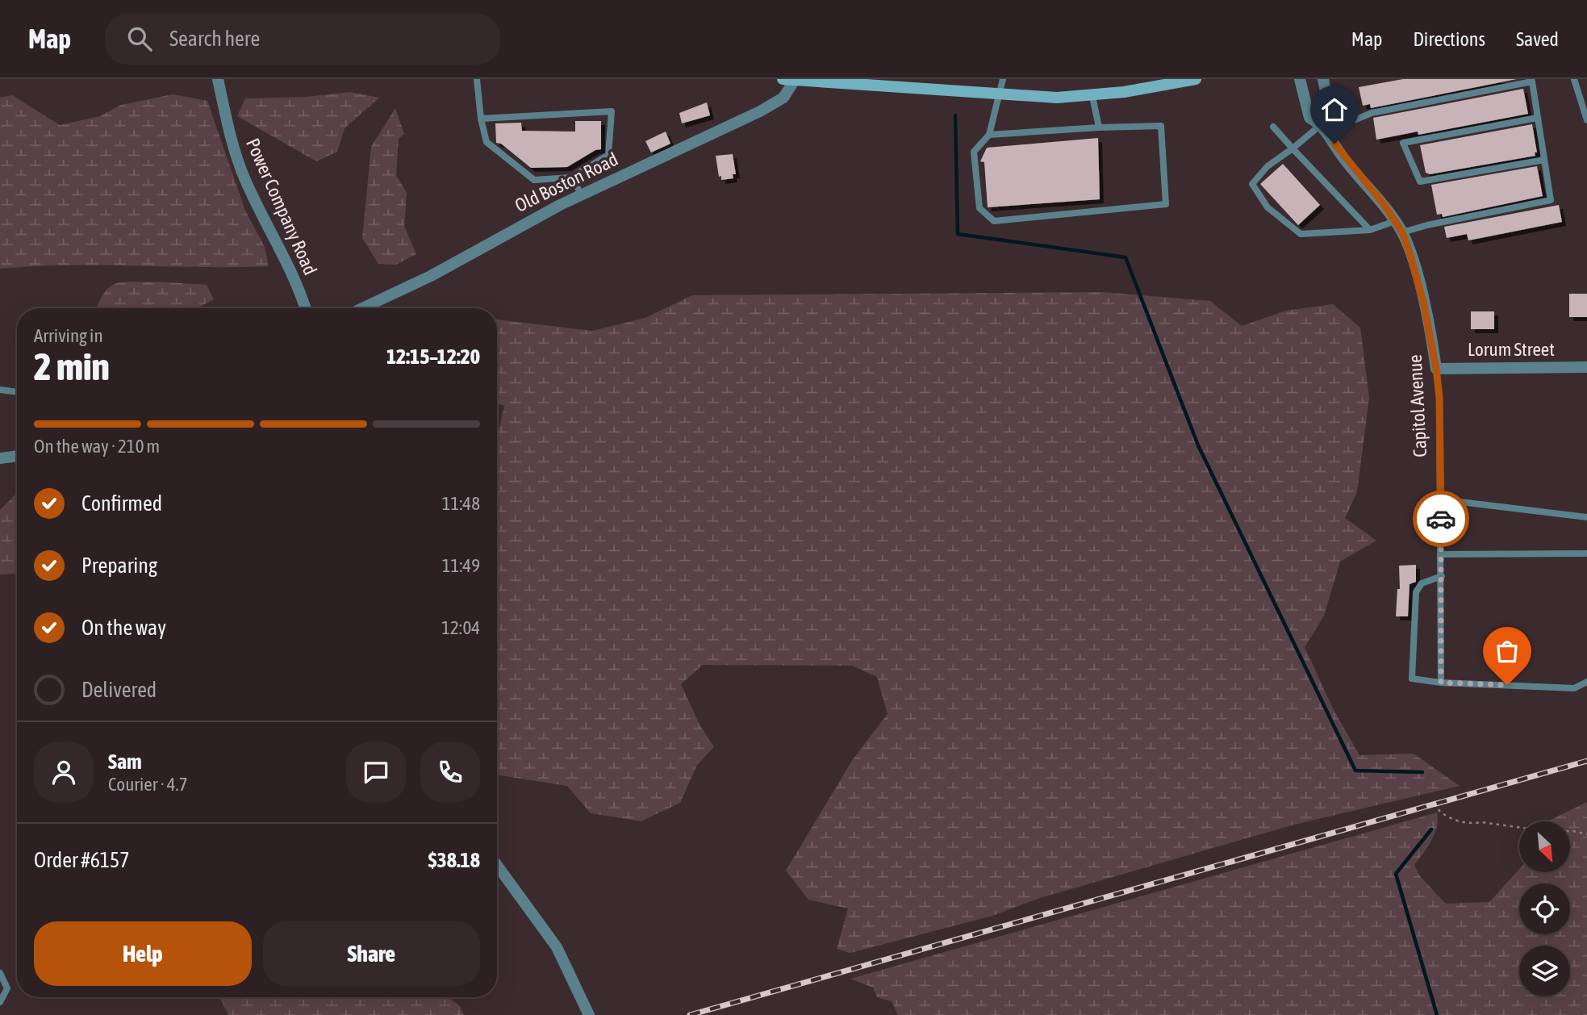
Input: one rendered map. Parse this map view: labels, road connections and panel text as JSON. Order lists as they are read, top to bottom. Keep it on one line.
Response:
{"streets":{"street":["Old Boston Road","Power Company Road","Lorum Street","Capitol Avenue"]},"crossings":[["Lorum Street","Capitol Avenue"]],"north":"bottom right","page":{"header":"Map","search":"Search here","nav":["Map","Directions","Saved"],"heading":["2 min","Arriving in","12:15–12:20"],"panel":["Sam","Courier · 4.7","Order #6157","$38.18"],"bar":"On the way · 210 m","list":[["Confirmed","11:48"],["Preparing","11:49"],["On the way","12:04"],"Delivered"],"buttons":["Help","Share"]}}
